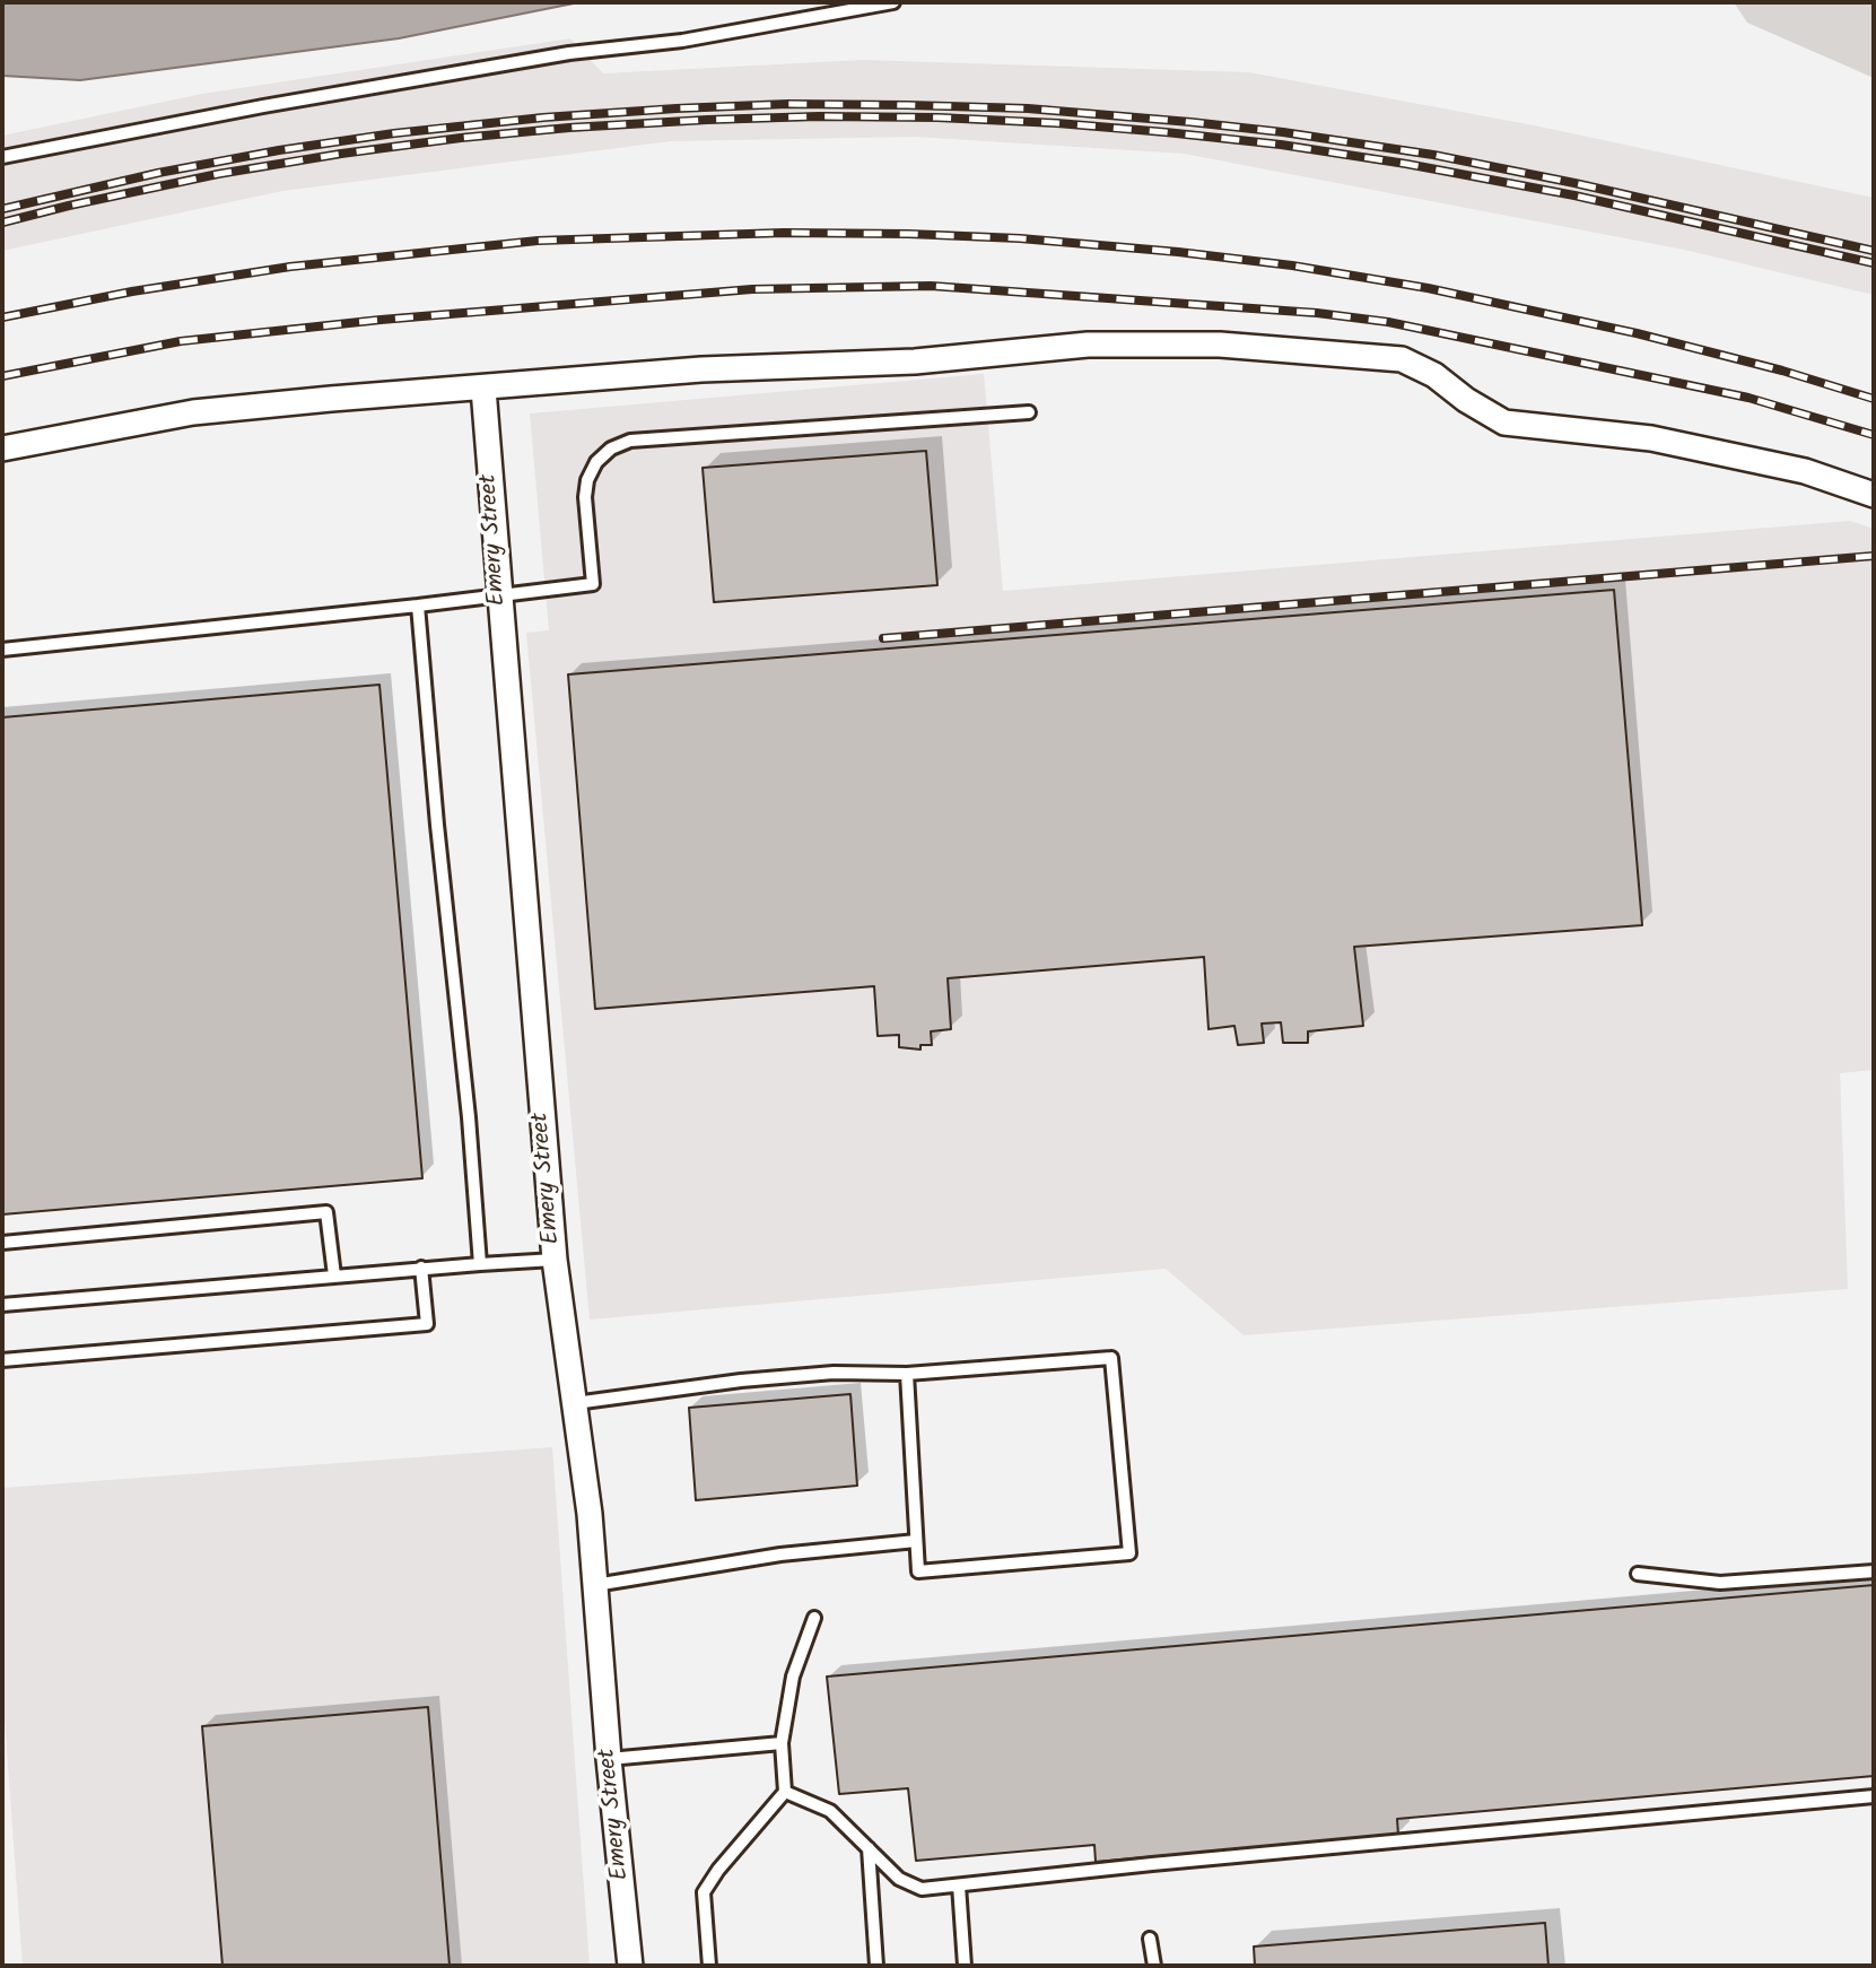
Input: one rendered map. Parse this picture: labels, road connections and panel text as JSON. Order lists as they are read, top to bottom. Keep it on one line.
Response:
{"streets":{"street":["Emery Street"]}}
